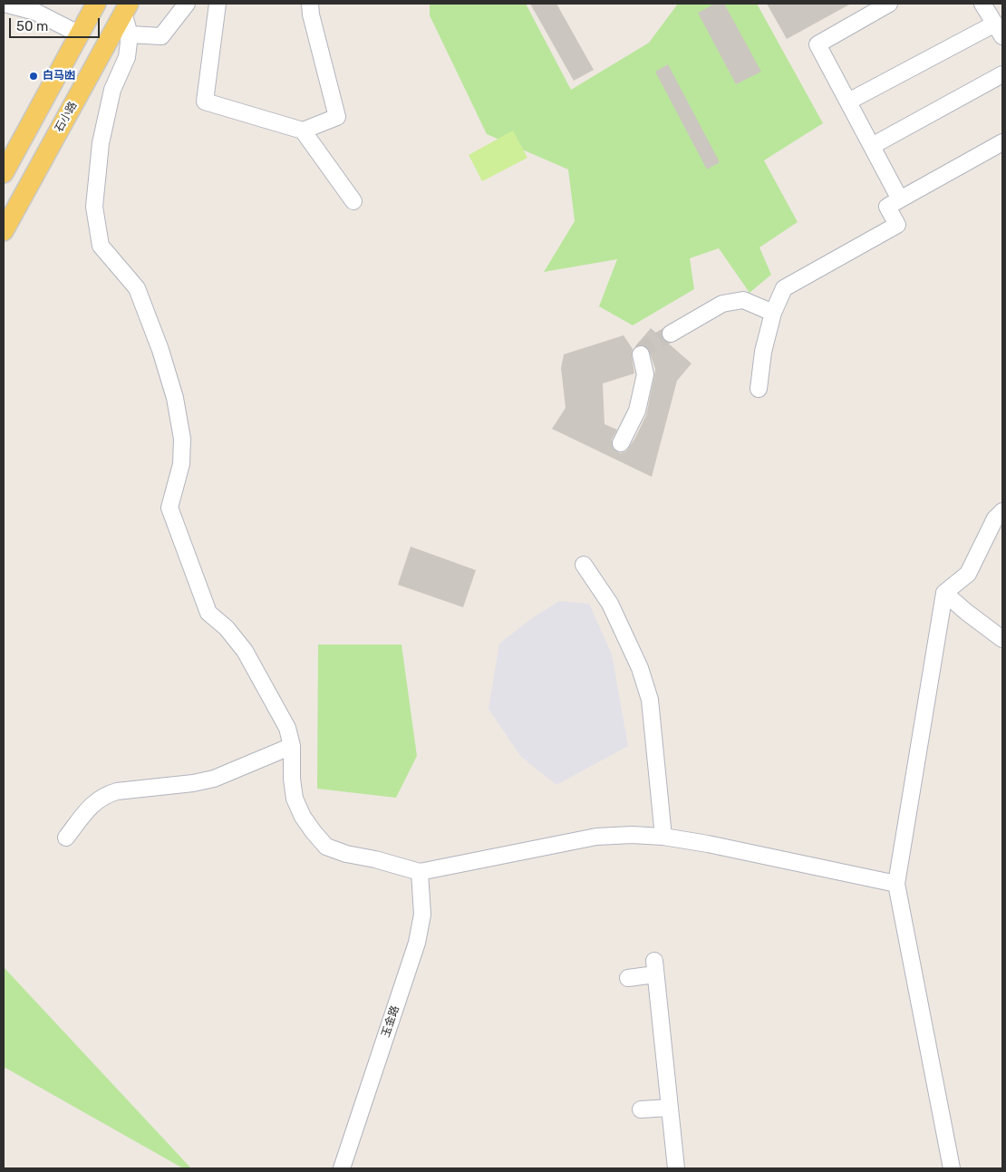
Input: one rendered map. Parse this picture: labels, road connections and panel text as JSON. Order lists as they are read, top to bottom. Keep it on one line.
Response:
{"streets":{"main road":["石小路"],"street":["玉金路"]},"places":["白马凼"],"scale_bar":"50 m"}
